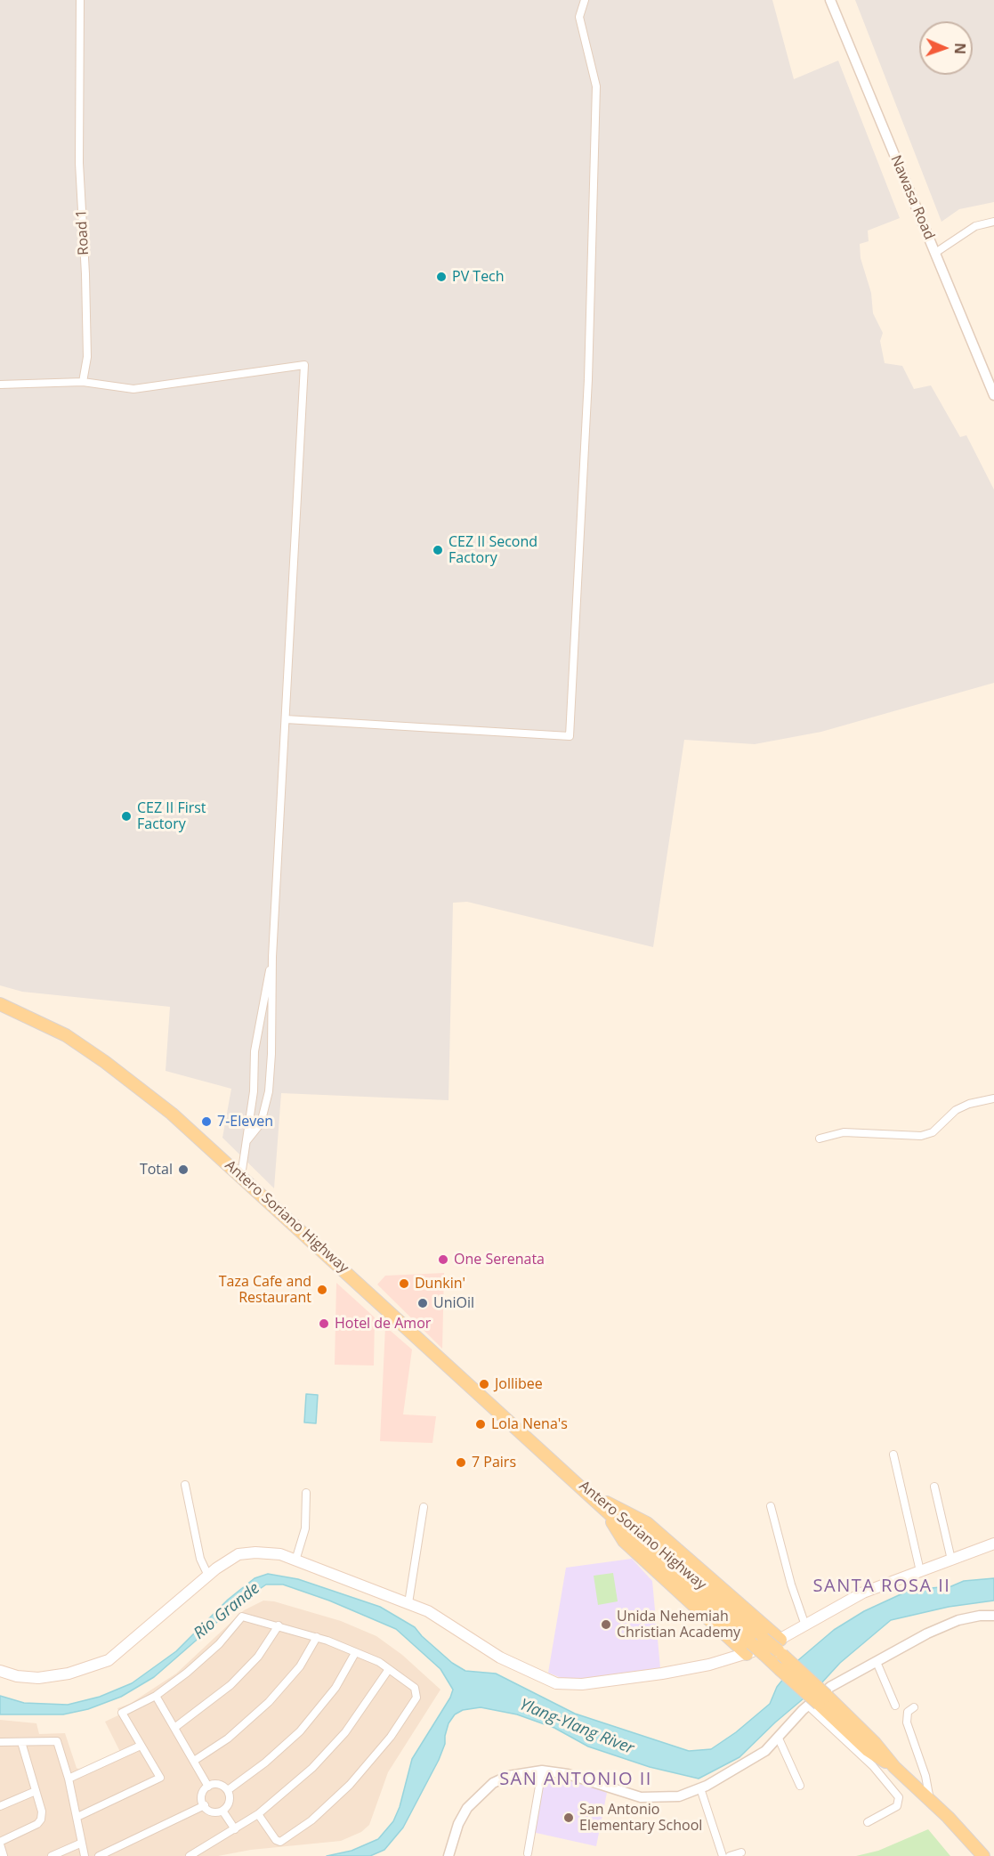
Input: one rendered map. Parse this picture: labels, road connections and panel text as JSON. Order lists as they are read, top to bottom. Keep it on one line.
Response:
{"streets":{"main road":["Antero Soriano Highway"],"street":["Nawasa Road","Road 1"]},"districts":["SANTA ROSA II","SAN ANTONIO II"],"water":["Rio Grande","Ylang-Ylang River"],"places":["PV Tech","CEZ II Second Factory","CEZ II First Factory","7-Eleven","Total","One Serenata","Dunkin'","Taza Cafe and Restaurant","UniOil","Hotel de Amor","Jollibee","Lola Nena's","7 Pairs","Unida Nehemiah Christian Academy","San Antonio Elementary School"],"north":"right"}
